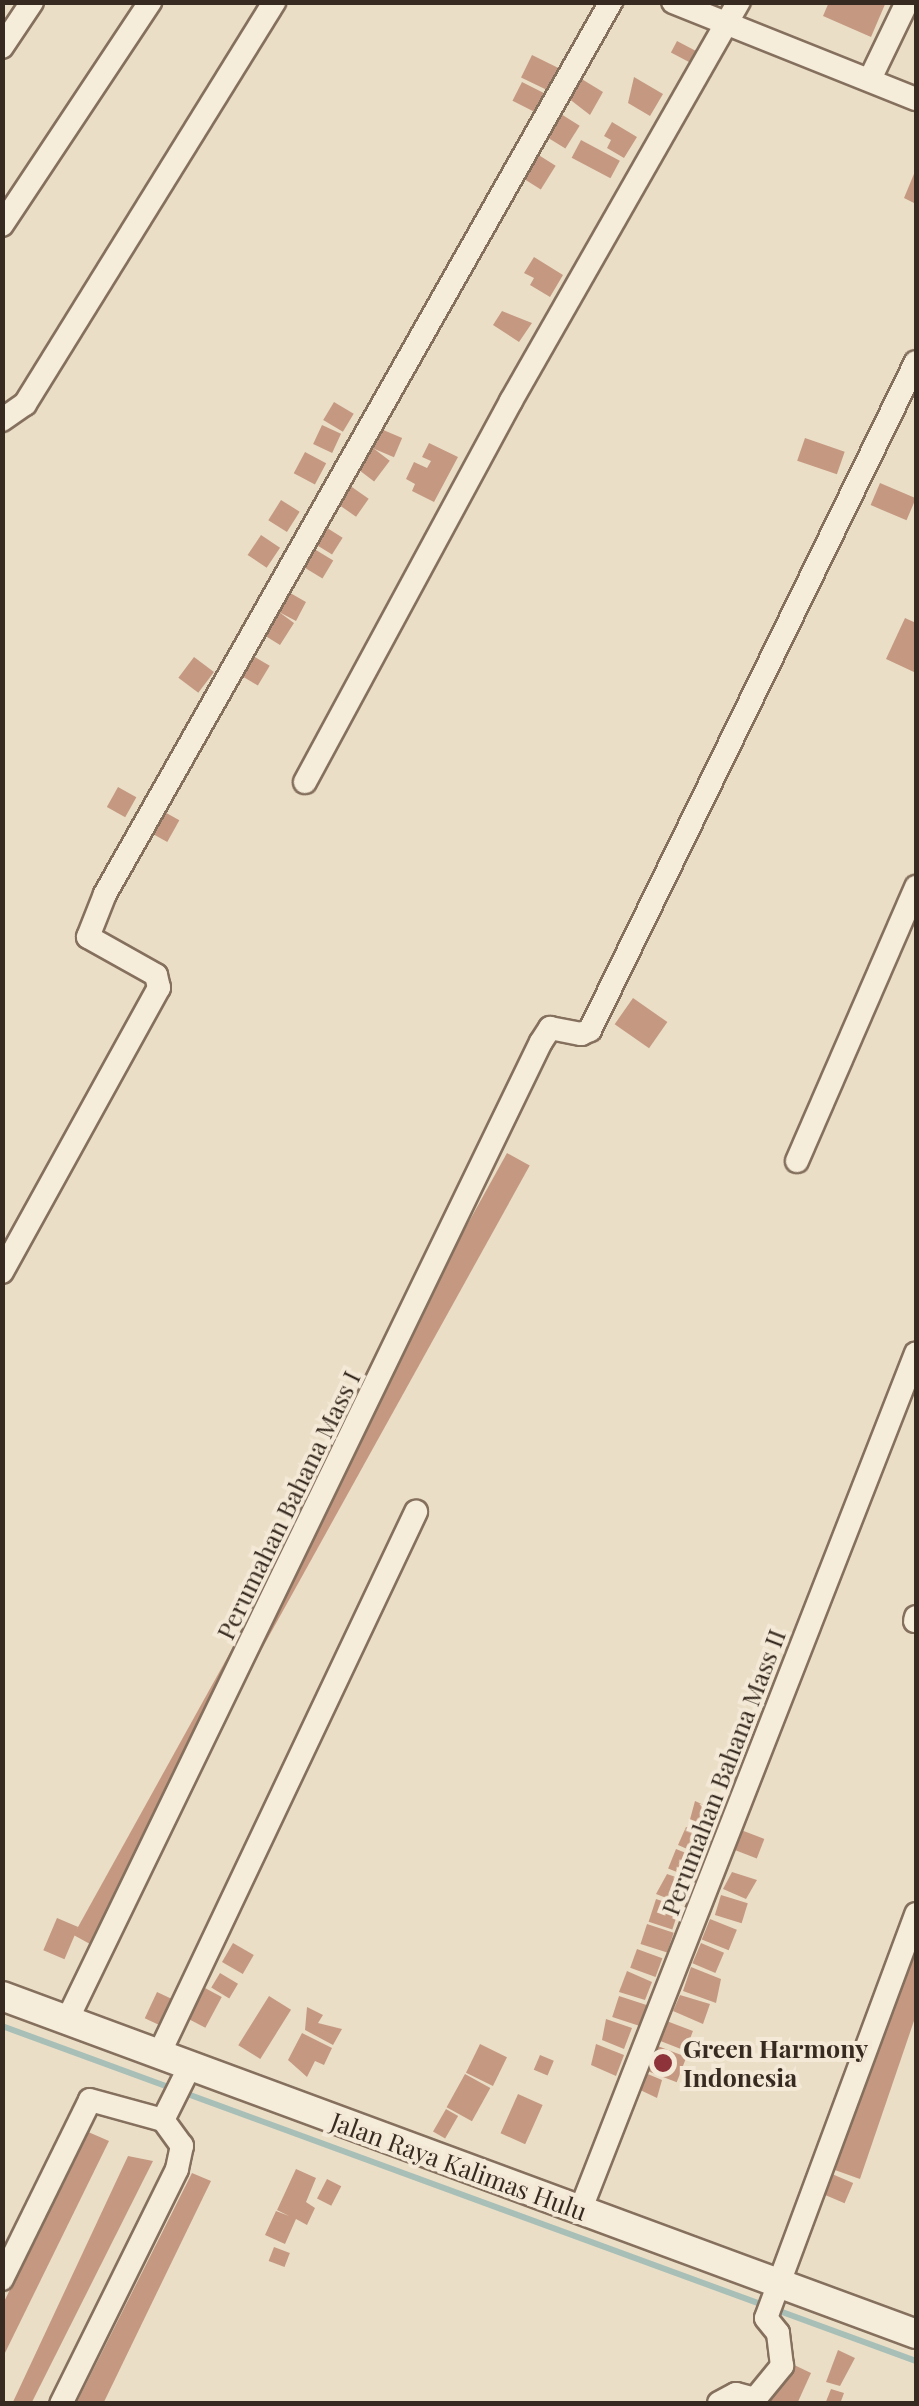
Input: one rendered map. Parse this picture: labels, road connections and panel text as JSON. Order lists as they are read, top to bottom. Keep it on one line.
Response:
{"streets":{"street":["Perumahan Bahana Mass I","Perumahan Bahana Mass II","Jalan Raya Kalimas Hulu"]},"crossings":[["Perumahan Bahana Mass I","Jalan Raya Kalimas Hulu"],["Perumahan Bahana Mass II","Jalan Raya Kalimas Hulu"]],"places":["Green Harmony Indonesia"]}
